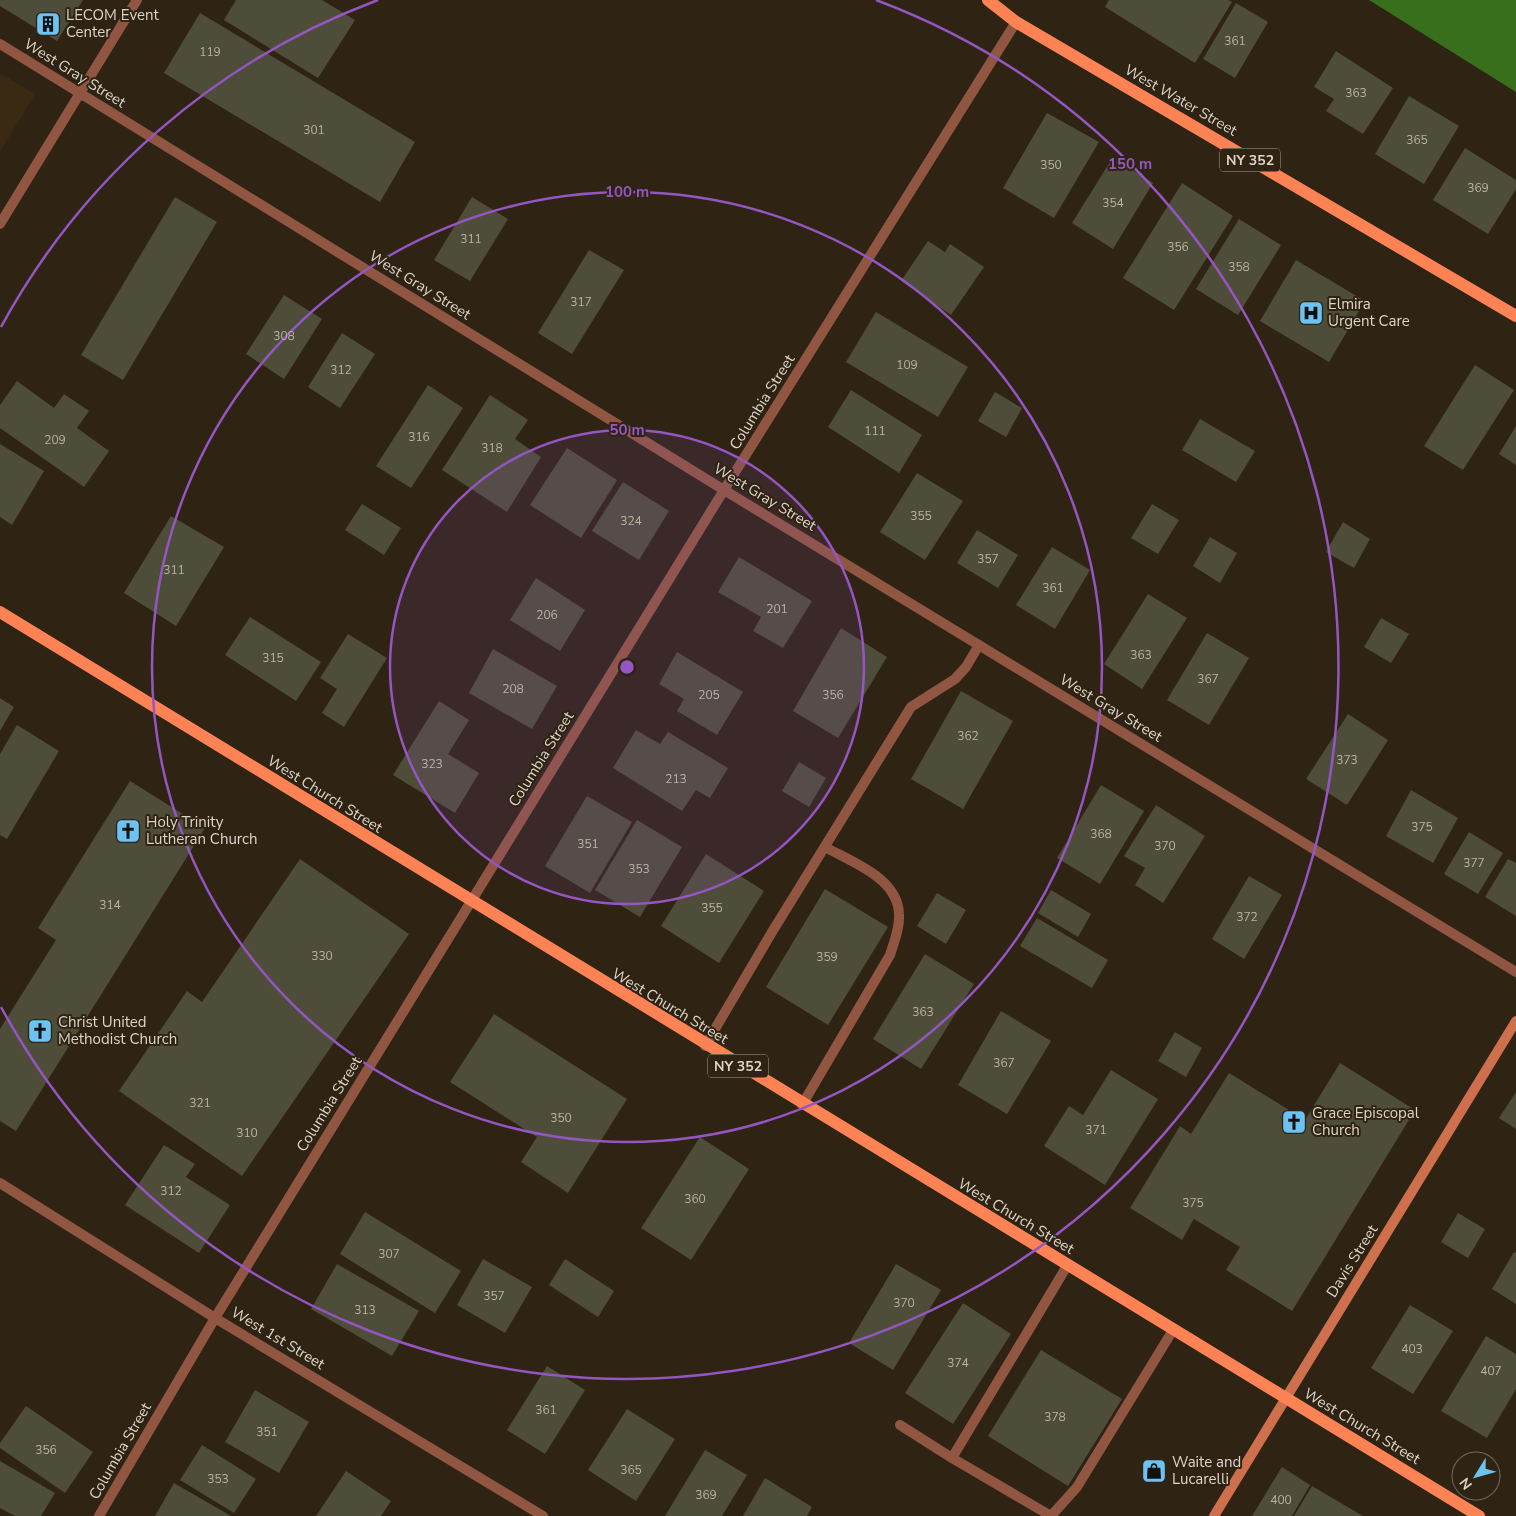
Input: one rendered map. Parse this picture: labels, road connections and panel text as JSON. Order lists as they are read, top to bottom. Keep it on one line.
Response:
{"streets":{"main road":["West Water Street","NY 352","West Church Street"],"street":["West Gray Street","Columbia Street","Davis Street","West 1st Street"]},"crossings":[["West Gray Street","Columbia Street"],["West Water Street","Columbia Street"],["Columbia Street","West Church Street"],["Columbia Street","West 1st Street"],["West Church Street","Davis Street"]],"places":{"building":["LECOM Event Center"],"hospital":["Elmira Urgent Care"],"church":["Holy Trinity Lutheran Church","Christ United Methodist Church","Grace Episcopal Church"],"shop":["Waite and Lucarelli"]},"house_numbers":["361","119","363","301","365","350","369","354","311","356","358","317","308","109","312","111","316","209","318","355","324","357","311","361","201","206","363","315","367","208","205","356","362","373","323","213","375","368","351","370","377","353","314","355","372","330","359","363","367","321","350","371","310","312","360","375","307","357","370","313","403","374","407","361","378","351","356","365","353","369","400"],"north":"bottom left","rings":["150 m","100 m","50 m"]}
